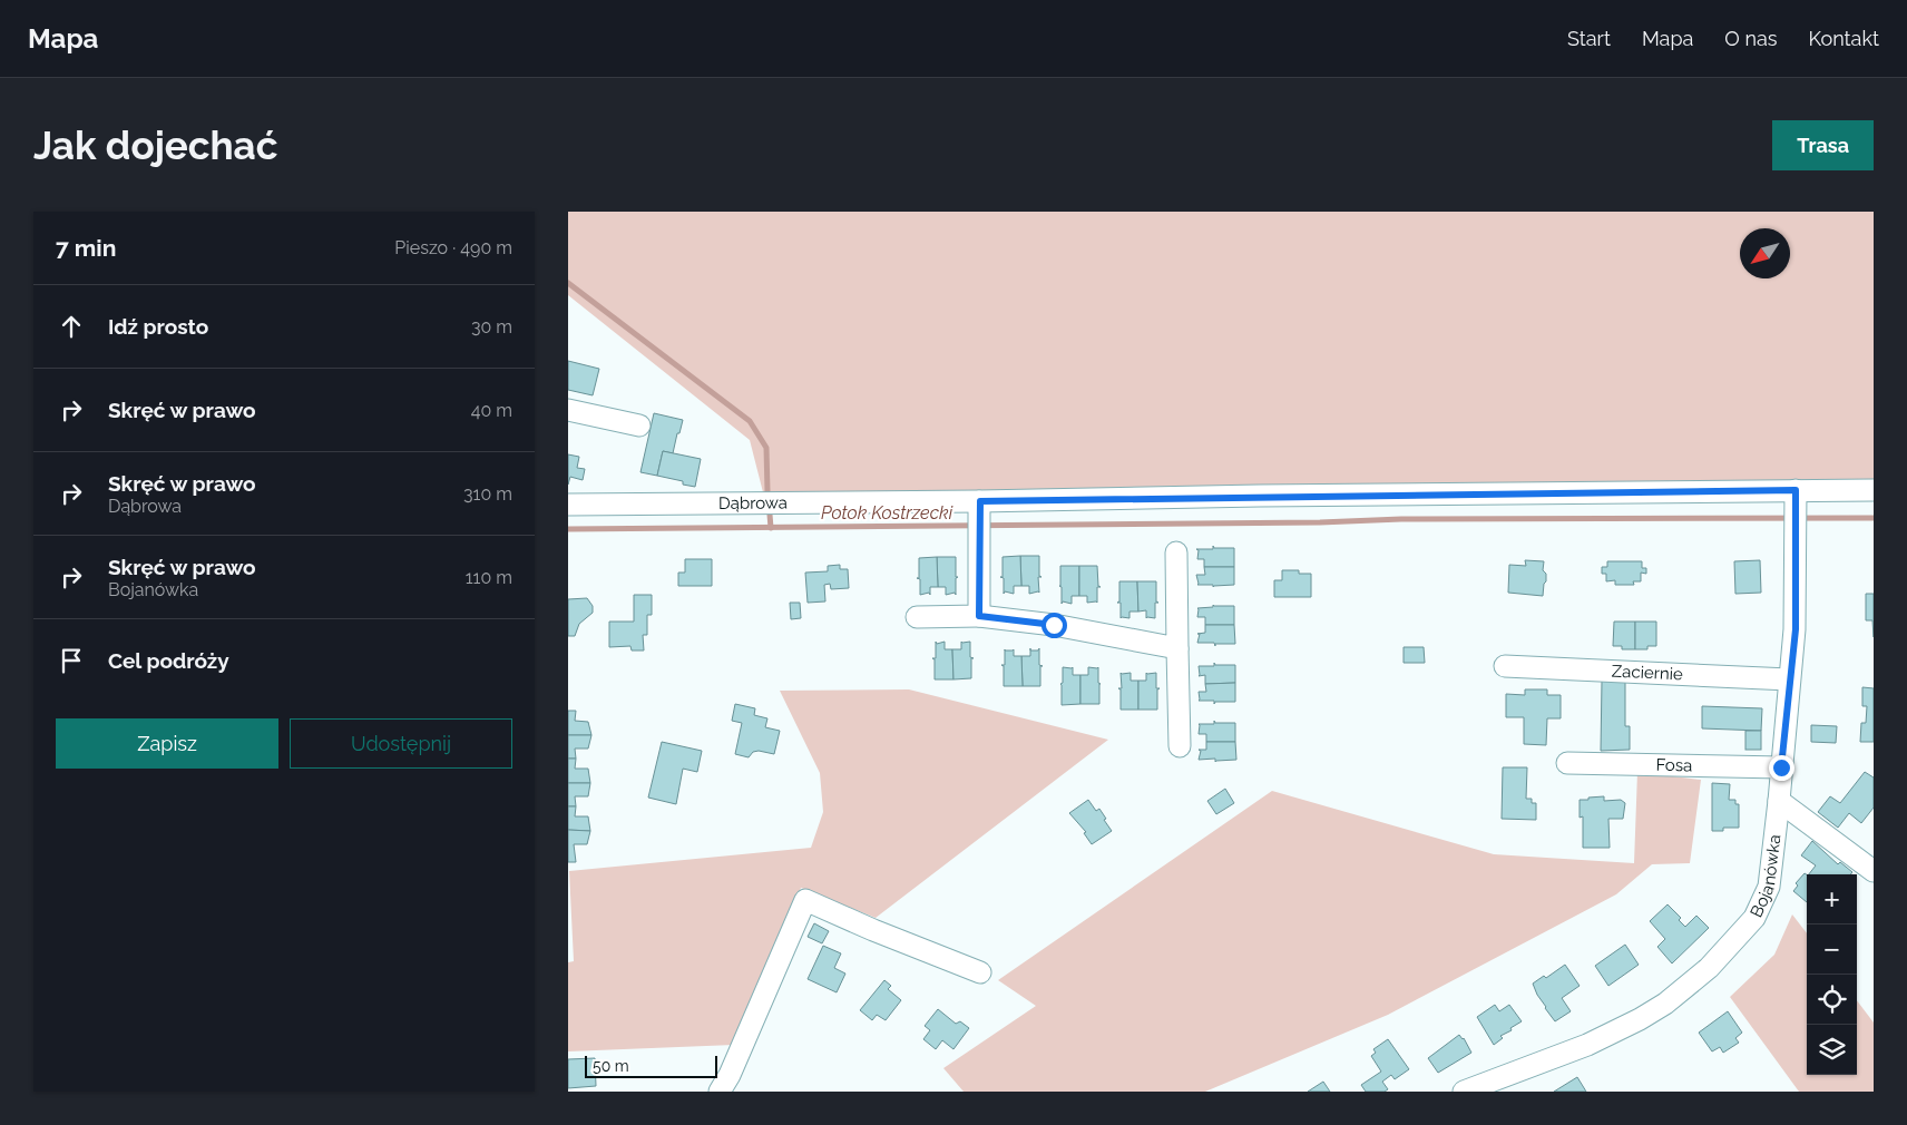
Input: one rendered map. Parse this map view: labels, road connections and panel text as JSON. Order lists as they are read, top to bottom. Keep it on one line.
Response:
{"streets":{"street":["Dąbrowa","Zaciernie","Fosa","Bojanówka"]},"crossings":[["Dąbrowa","Bojanówka"],["Zaciernie","Bojanówka"],["Fosa","Bojanówka"]],"water":["Potok Kostrzecki"],"scale_bar":"50 m","north":"bottom left","page":{"header":"Mapa","nav":["Start","Mapa","O nas","Kontakt"],"buttons":["Trasa",["Zapisz","Udostępnij"]],"title":"Jak dojechać","heading":["7 min","Pieszo · 490 m"],"list":[["Idź prosto","30 m"],["Skręć w prawo","40 m"],["Skręć w prawo","Dąbrowa","310 m"],["Skręć w prawo","Bojanówka","110 m"],"Cel podróży"],"map_buttons":["+","−"],"scale":"50 m"}}
